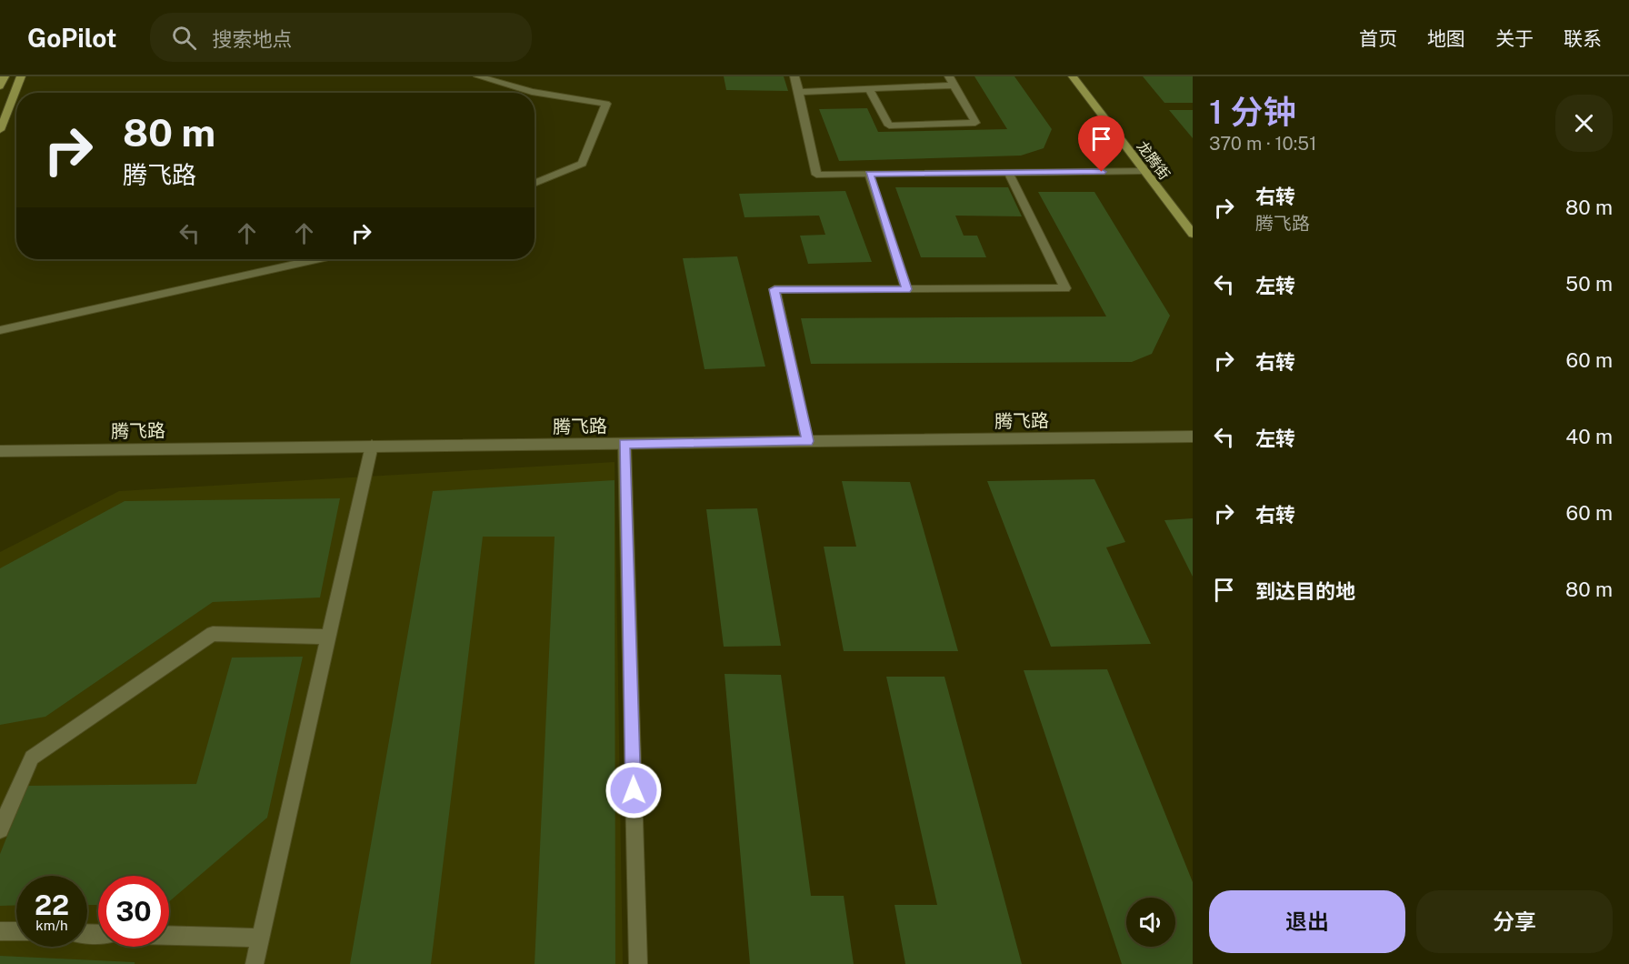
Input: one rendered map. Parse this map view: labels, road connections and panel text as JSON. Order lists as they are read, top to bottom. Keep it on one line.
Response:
{"streets":{"main road":["龙腾街"],"street":["腾飞路"]},"page":{"header":"GoPilot","search":"搜索地点","nav":["首页","地图","关于","联系"],"heading":["1 分钟","370 m · 10:51"],"turn":["80 m","腾飞路"],"list":[{"name":"右转","note":"腾飞路","value":"80 m"},{"name":"左转","value":"50 m"},{"name":"右转","value":"60 m"},{"name":"左转","value":"40 m"},{"name":"右转","value":"60 m"},{"name":"到达目的地","value":"80 m"}],"speed":"22 km/h","limit":"30","buttons":["退出","分享"]}}
